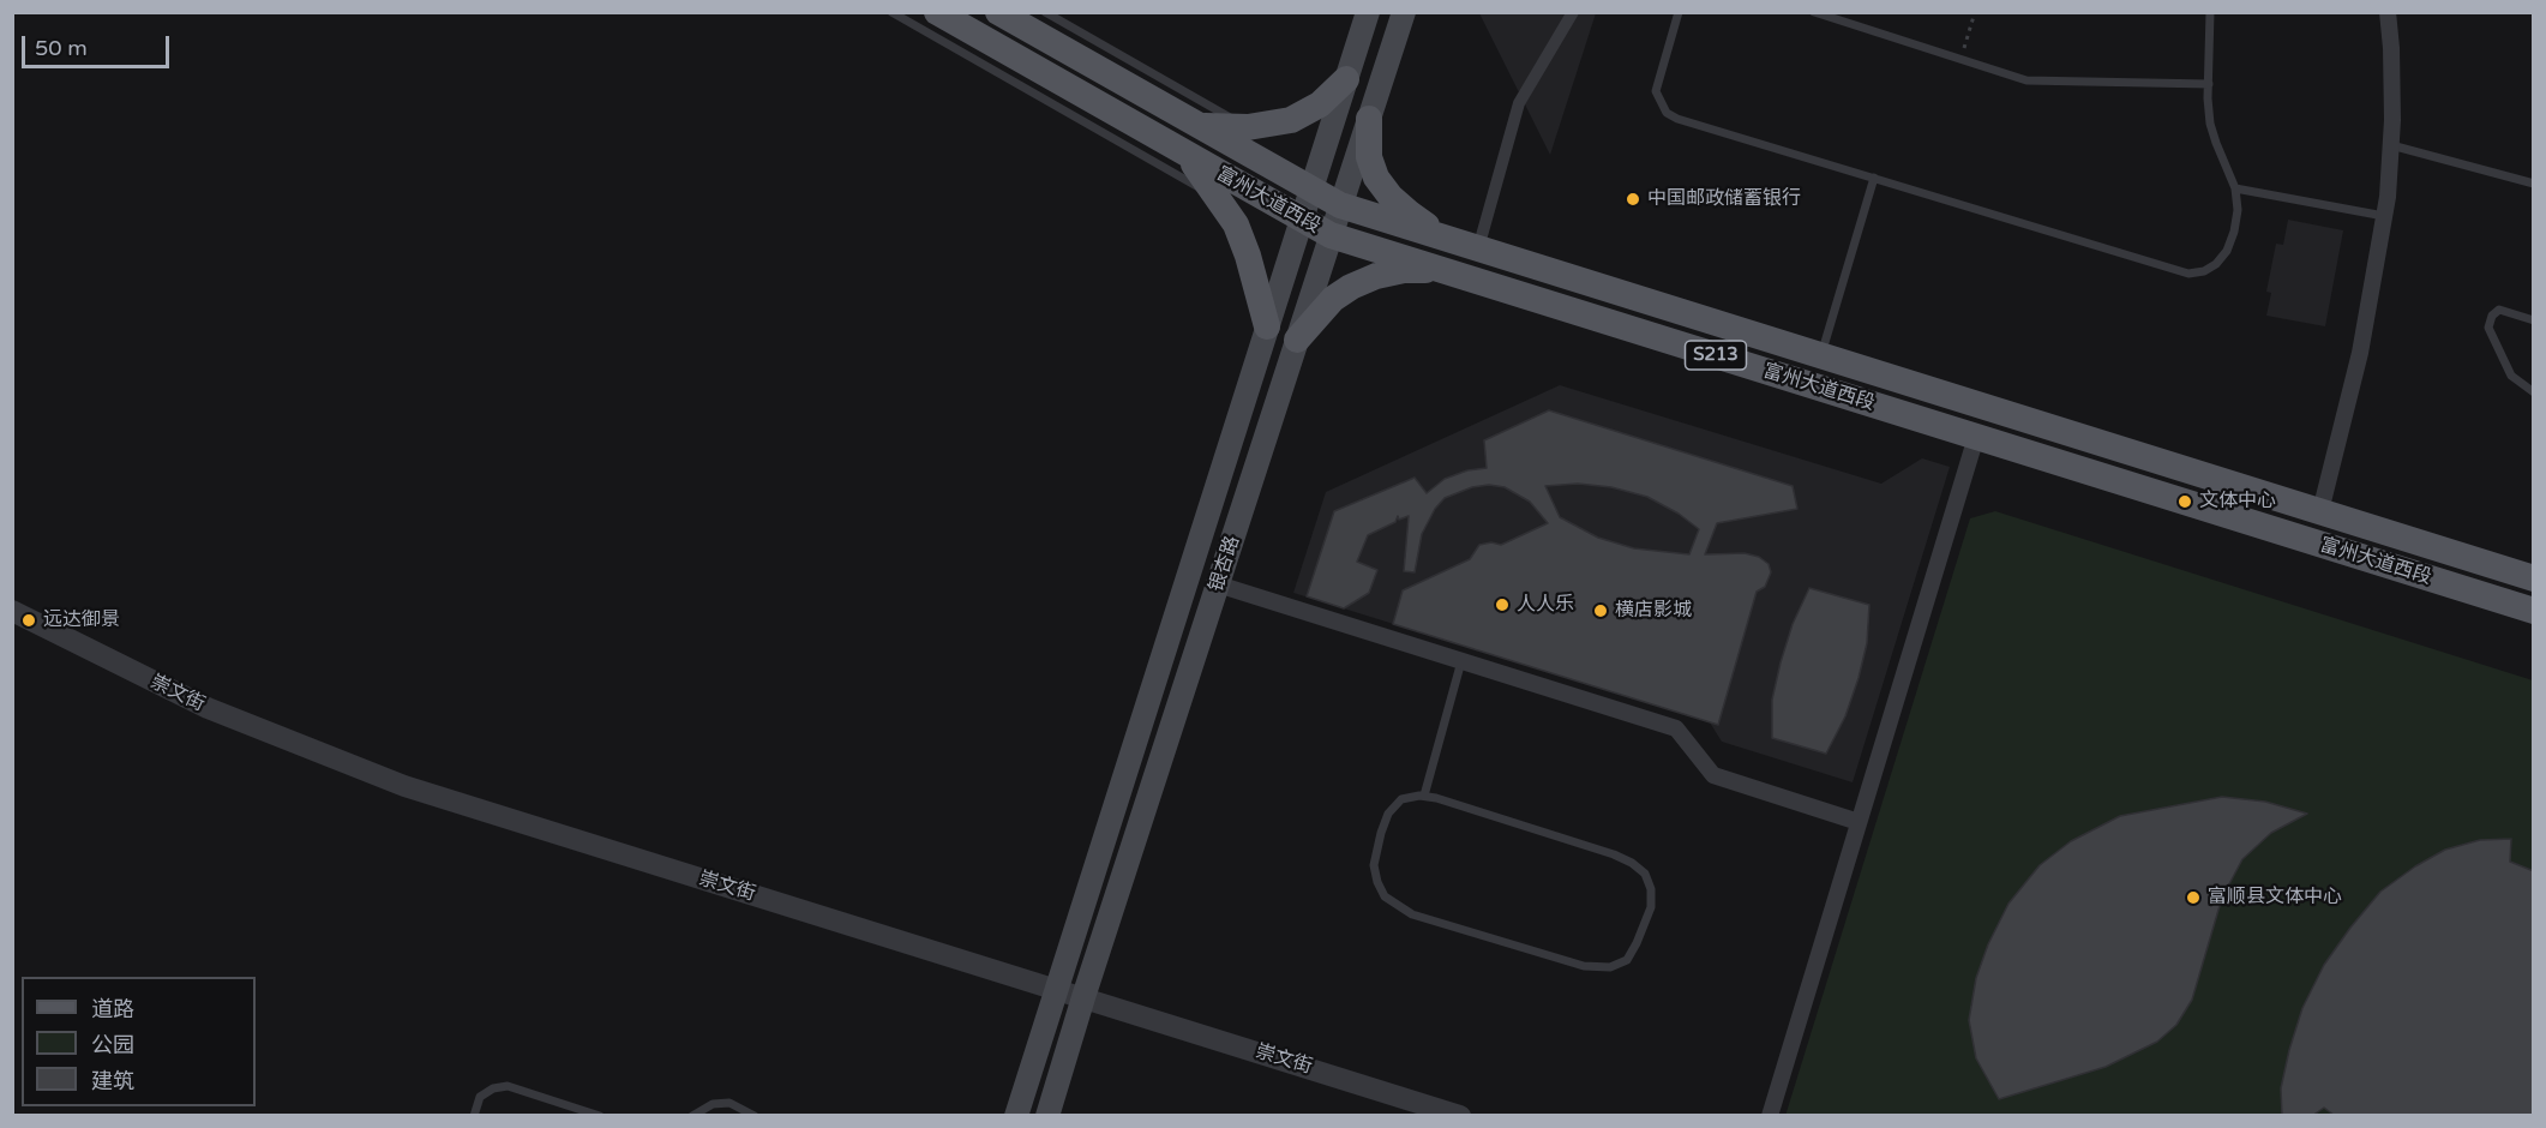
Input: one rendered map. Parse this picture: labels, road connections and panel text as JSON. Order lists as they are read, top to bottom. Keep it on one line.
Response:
{"streets":{"main road":["富州大道西段","S213","银杏路"],"street":["崇文街"]},"crossings":[["富州大道西段","银杏路"],["银杏路","崇文街"]],"places":["中国邮政储蓄银行","文体中心","人人乐","横店影城","远达御景","富顺县文体中心"],"legend":["道路","公园","建筑"],"scale_bar":"50 m"}
